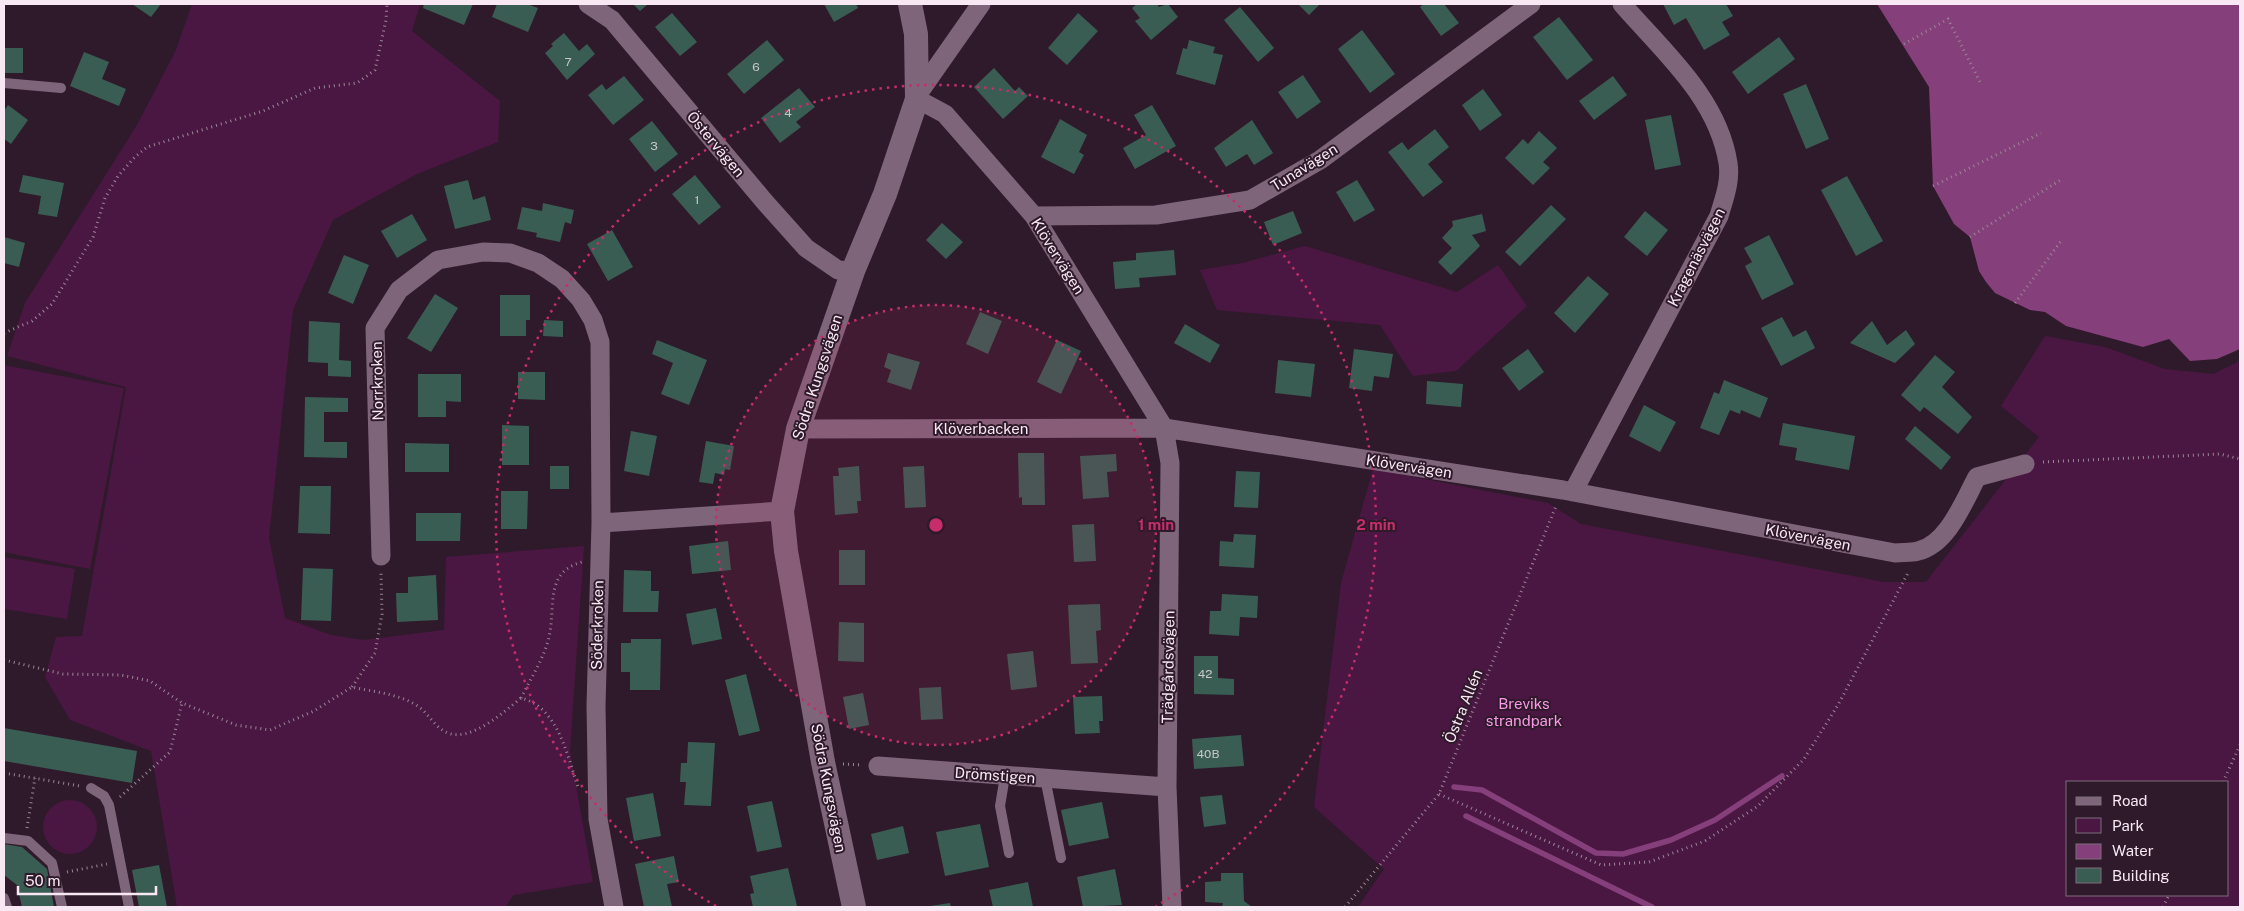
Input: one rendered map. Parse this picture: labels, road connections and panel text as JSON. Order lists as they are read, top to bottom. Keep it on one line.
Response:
{"streets":{"street":["Östervägen","Tunavägen","Klövervägen","Kragenäsvägen","Södra Kungsvägen","Norrkroken","Klöverbacken","Söderkroken","Trädgårdsvägen","Drömstigen"],"path":["Östra Allén"]},"crossings":[["Östervägen","Södra Kungsvägen"],["Tunavägen","Klövervägen"],["Klövervägen","Kragenäsvägen"],["Klövervägen","Södra Kungsvägen"],["Klövervägen","Klöverbacken"],["Klövervägen","Trädgårdsvägen"],["Klövervägen","Östra Allén"],["Kragenäsvägen","Östra Allén"],["Södra Kungsvägen","Klöverbacken"],["Norrkroken","Söderkroken"],["Klöverbacken","Trädgårdsvägen"],["Trädgårdsvägen","Drömstigen"]],"parks":["Breviks strandpark"],"house_numbers":["7","6","4","3","1","42","40B"],"legend":["Road","Park","Water","Building"],"scale_bar":"50 m","rings":["1 min","2 min"]}
